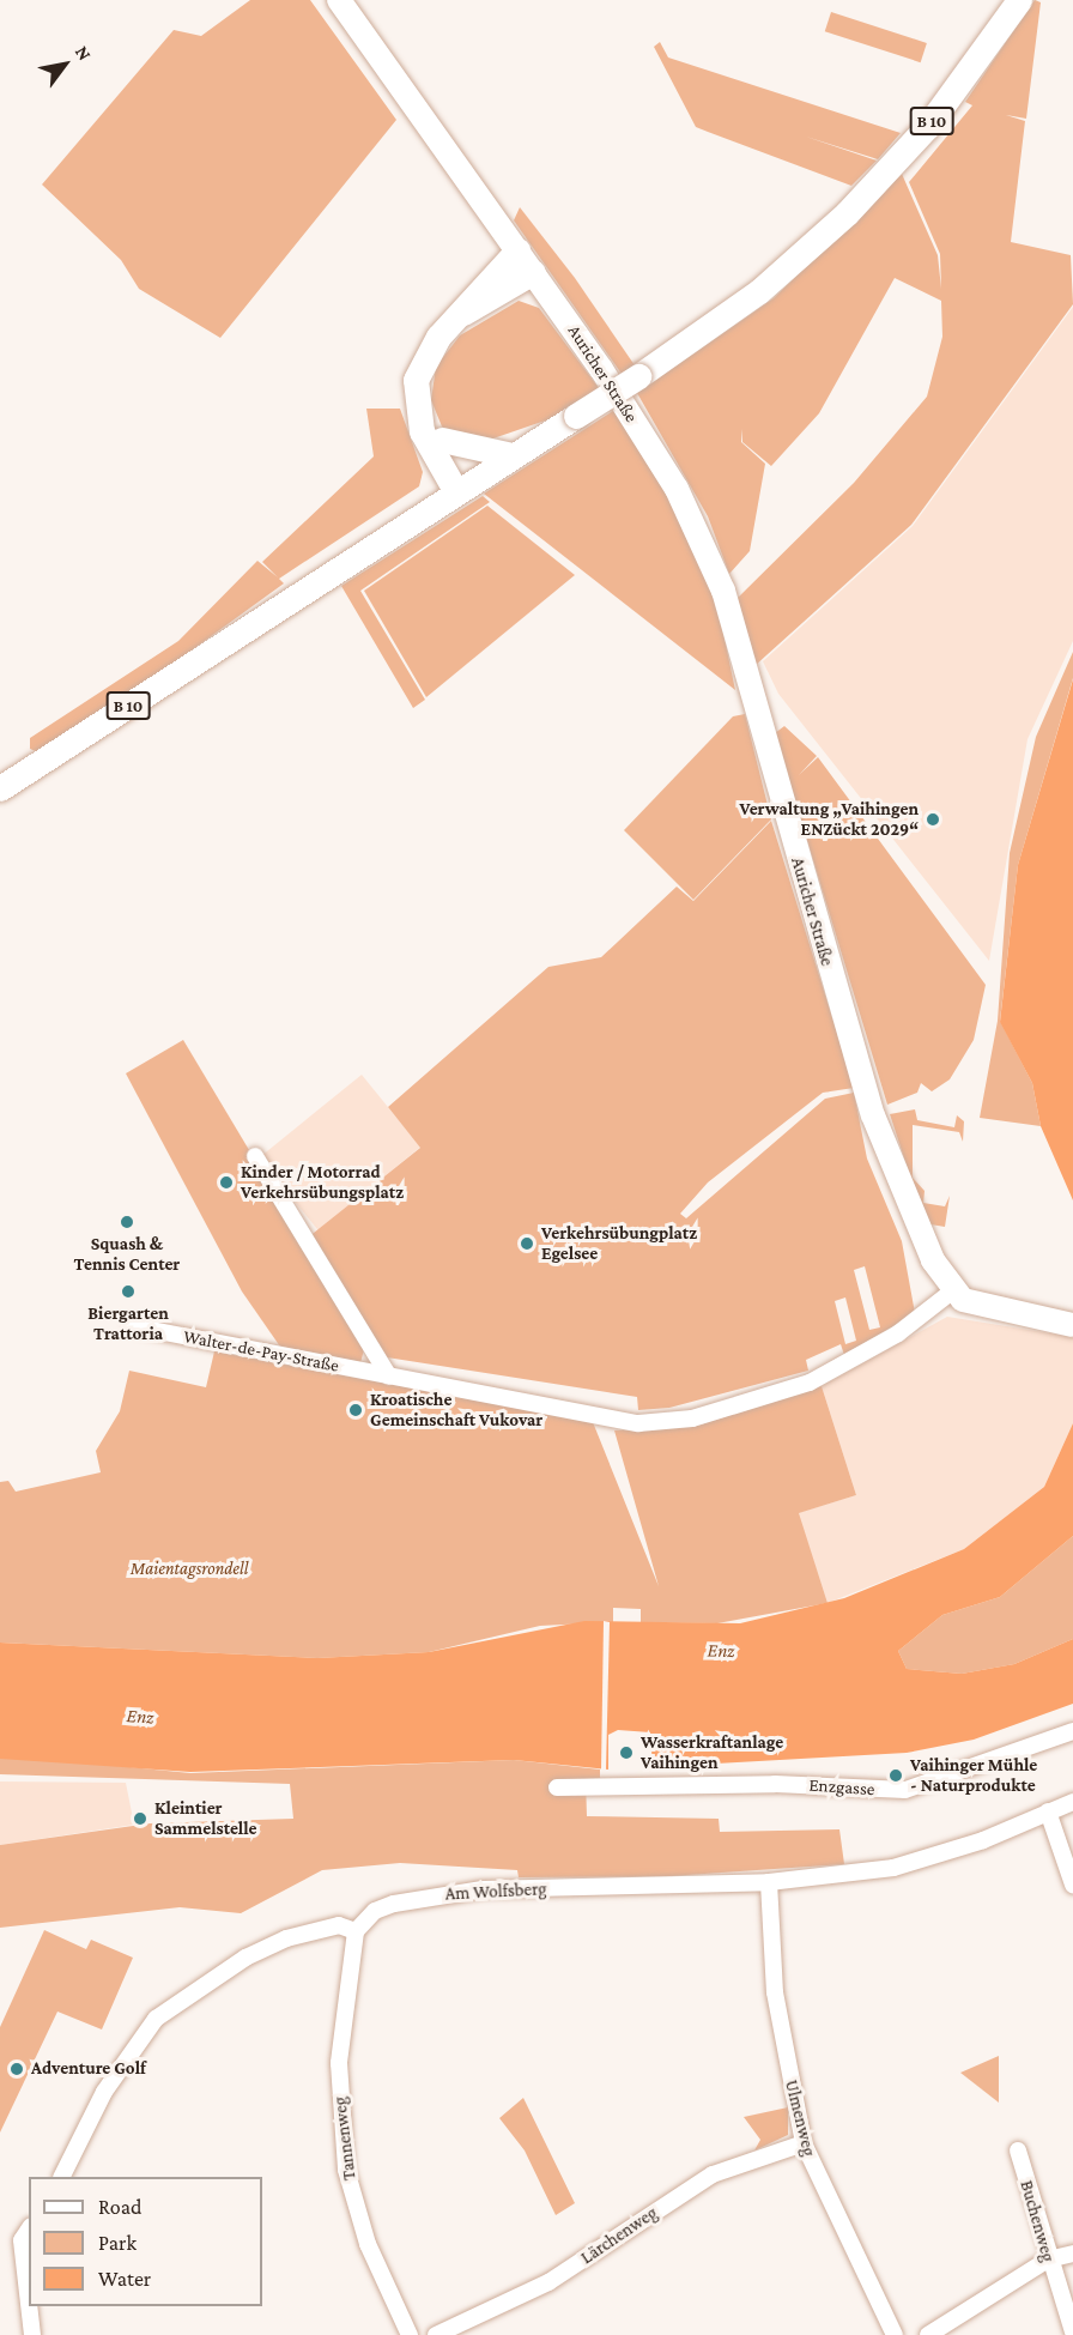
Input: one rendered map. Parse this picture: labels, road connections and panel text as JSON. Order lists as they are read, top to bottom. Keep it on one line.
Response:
{"streets":{"main road":["B 10"],"street":["Auricher Straße","Walter-de-Pay-Straße","Enzgasse","Am Wolfsberg","Ulmenweg","Tannenweg","Buchenweg","Lärchenweg"]},"crossings":[["Auricher Straße","Walter-de-Pay-Straße"],["Am Wolfsberg","Ulmenweg"],["Am Wolfsberg","Tannenweg"],["Ulmenweg","Lärchenweg"]],"water":["Enz"],"parks":["Maientagsrondell"],"places":["Verwaltung „Vaihingen ENZückt 2029“","Kinder / Motorrad Verkehrsübungsplatz","Squash & Tennis Center","Verkehrsübungplatz Egelsee","Biergarten Trattoria","Kroatische Gemeinschaft Vukovar","Wasserkraftanlage Vaihingen","Vaihinger Mühle - Naturprodukte","Kleintier Sammelstelle","Adventure Golf"],"legend":["Road","Park","Water"],"north":"top right"}
